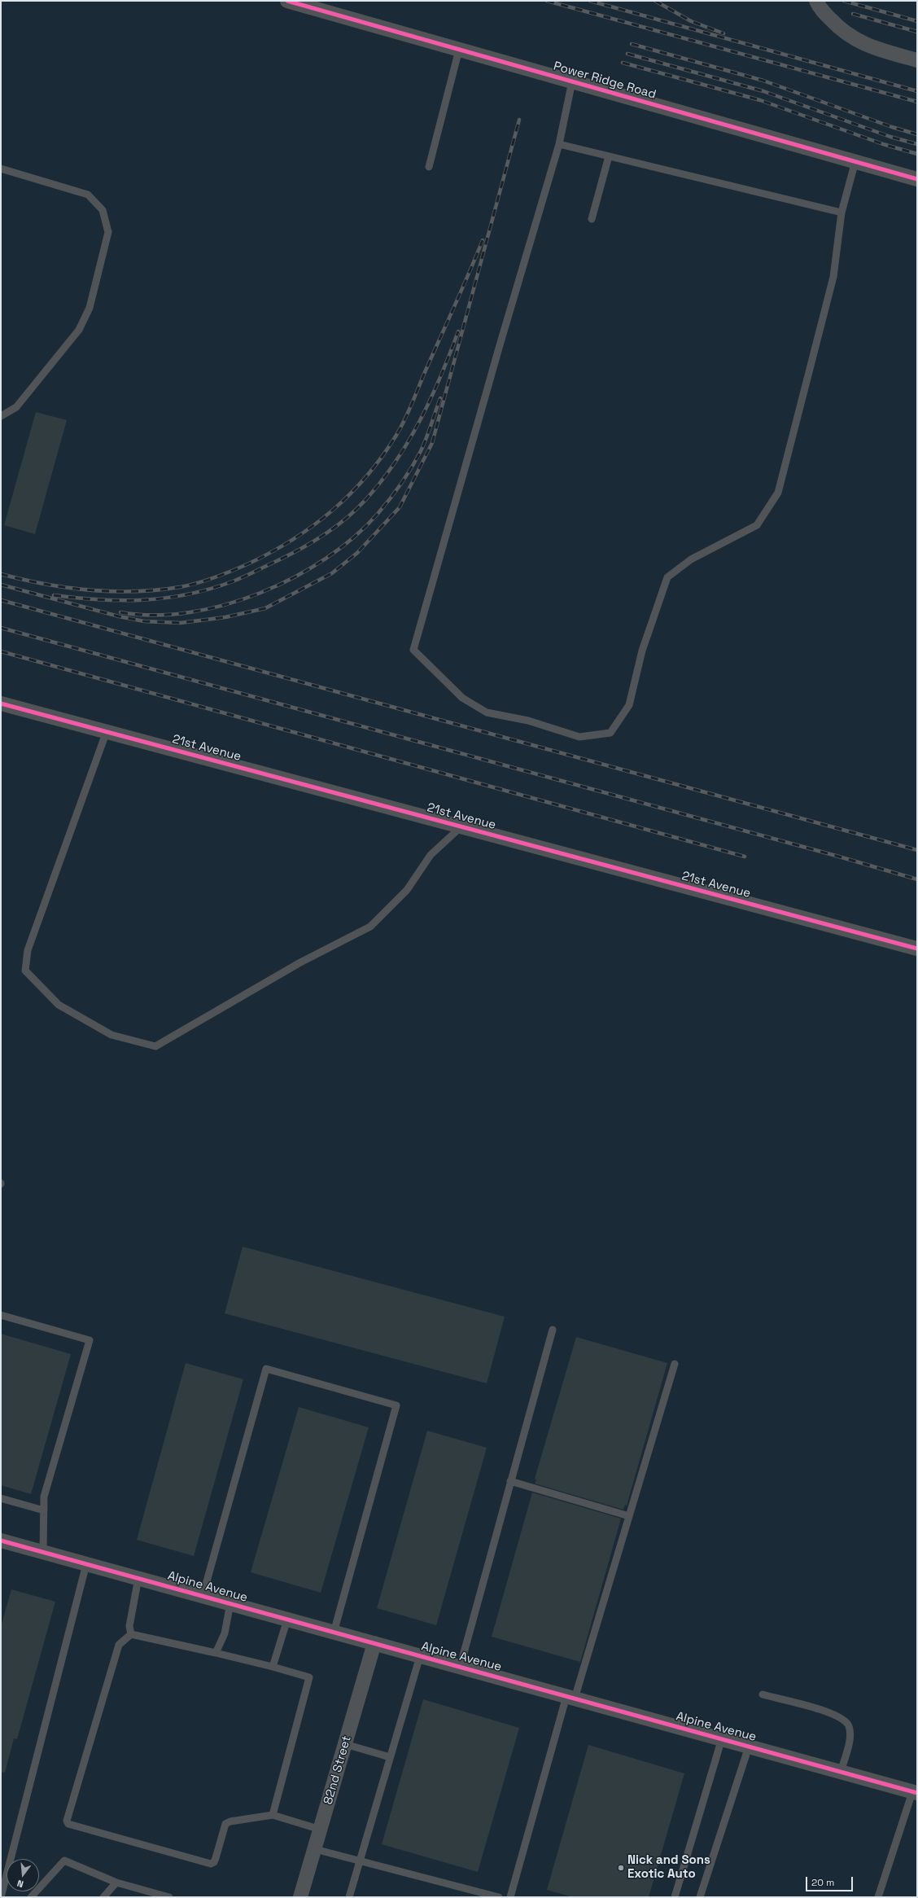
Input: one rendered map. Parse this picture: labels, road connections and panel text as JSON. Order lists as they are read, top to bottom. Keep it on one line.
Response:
{"streets":{"street":["Power Ridge Road","21st Avenue","Alpine Avenue","82nd Street"]},"crossings":[["Alpine Avenue","82nd Street"]],"places":["Nick and Sons Exotic Auto"],"scale_bar":"20 m","north":"bottom"}
